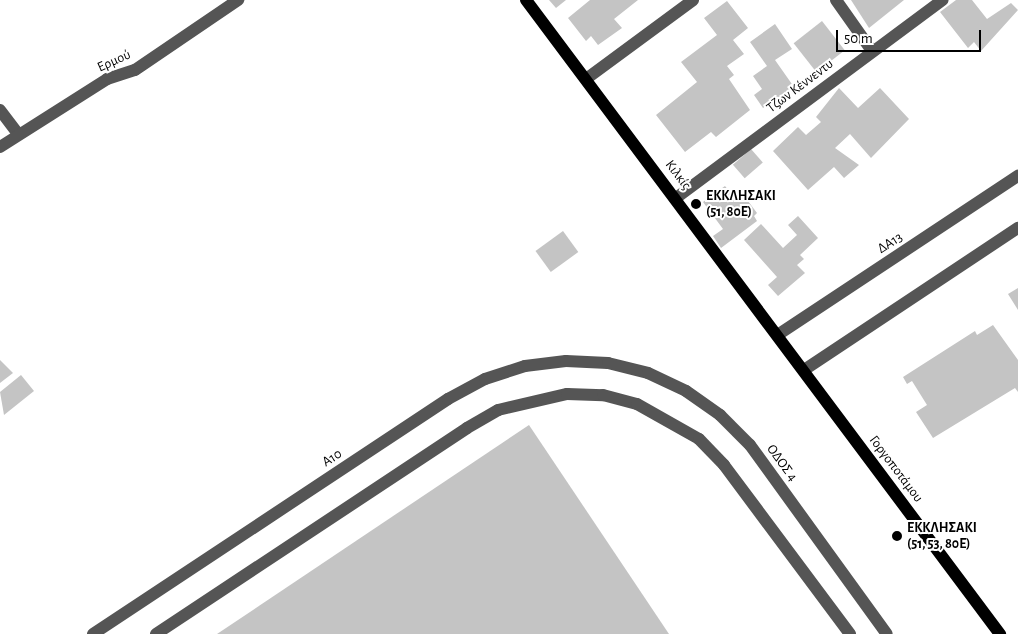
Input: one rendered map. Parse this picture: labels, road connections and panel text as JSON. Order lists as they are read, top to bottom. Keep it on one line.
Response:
{"streets":{"main road":["Κιλκίς","Γοργοποτάμου"],"street":["Ερμού","Τζων Κέννεντυ","ΔΑ13","Α10","ΟΔΟΣ 4"]},"crossings":[["Τζων Κέννεντυ","Κιλκίς"],["Κιλκίς","ΔΑ13"],["Κιλκίς","Γοργοποτάμου"],["Α10","ΟΔΟΣ 4"]],"places":["ΕΚΚΛΗΣΑΚΙ (51, 80Ε)","ΕΚΚΛΗΣΑΚΙ (51, 53, 80Ε)"],"scale_bar":"50 m"}
